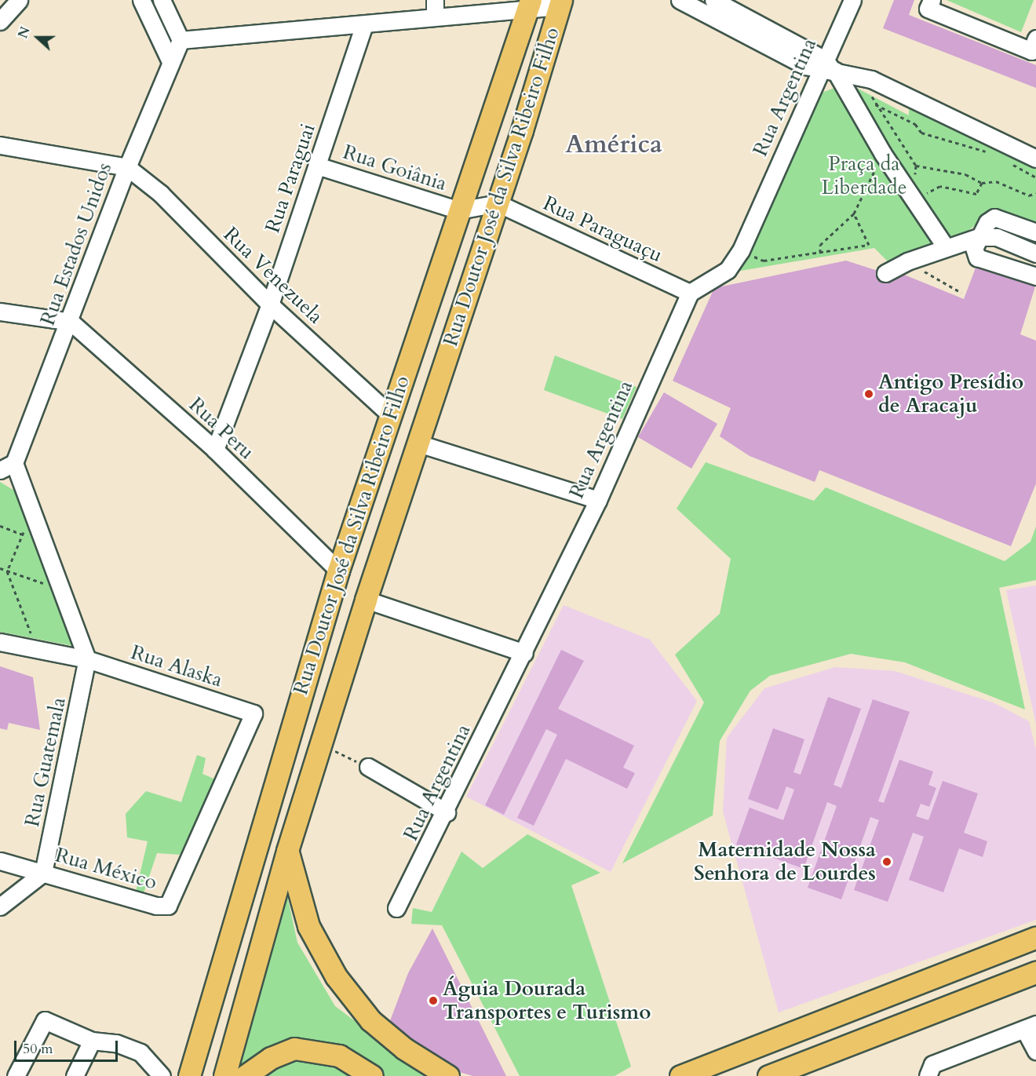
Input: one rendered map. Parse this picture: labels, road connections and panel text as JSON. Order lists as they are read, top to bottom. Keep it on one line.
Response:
{"streets":{"main road":["Rua Doutor José da Silva Ribeiro Filho"],"street":["Rua Argentina","Rua Goiânia","Rua Paraguai","Rua Paraguaçu","Rua Estados Unidos","Rua Venezuela","Rua Peru","Rua Alaska","Rua Guatemala","Rua México"]},"crossings":[["Rua Argentina","Rua Paraguaçu"],["Rua Goiânia","Rua Paraguai"],["Rua Goiânia","Rua Doutor José da Silva Ribeiro Filho"],["Rua Paraguai","Rua Venezuela"],["Rua Paraguai","Rua Peru"],["Rua Doutor José da Silva Ribeiro Filho","Rua Paraguaçu"],["Rua Doutor José da Silva Ribeiro Filho","Rua Venezuela"],["Rua Doutor José da Silva Ribeiro Filho","Rua Peru"],["Rua Estados Unidos","Rua Venezuela"],["Rua Estados Unidos","Rua Peru"],["Rua Alaska","Rua Guatemala"],["Rua Alaska","Rua México"],["Rua Guatemala","Rua México"]],"districts":["América"],"parks":["Praça da Liberdade"],"places":["Antigo Presídio de Aracaju","Maternidade Nossa Senhora de Lourdes","Águia Dourada Transportes e Turismo"],"scale_bar":"50 m","north":"left"}
